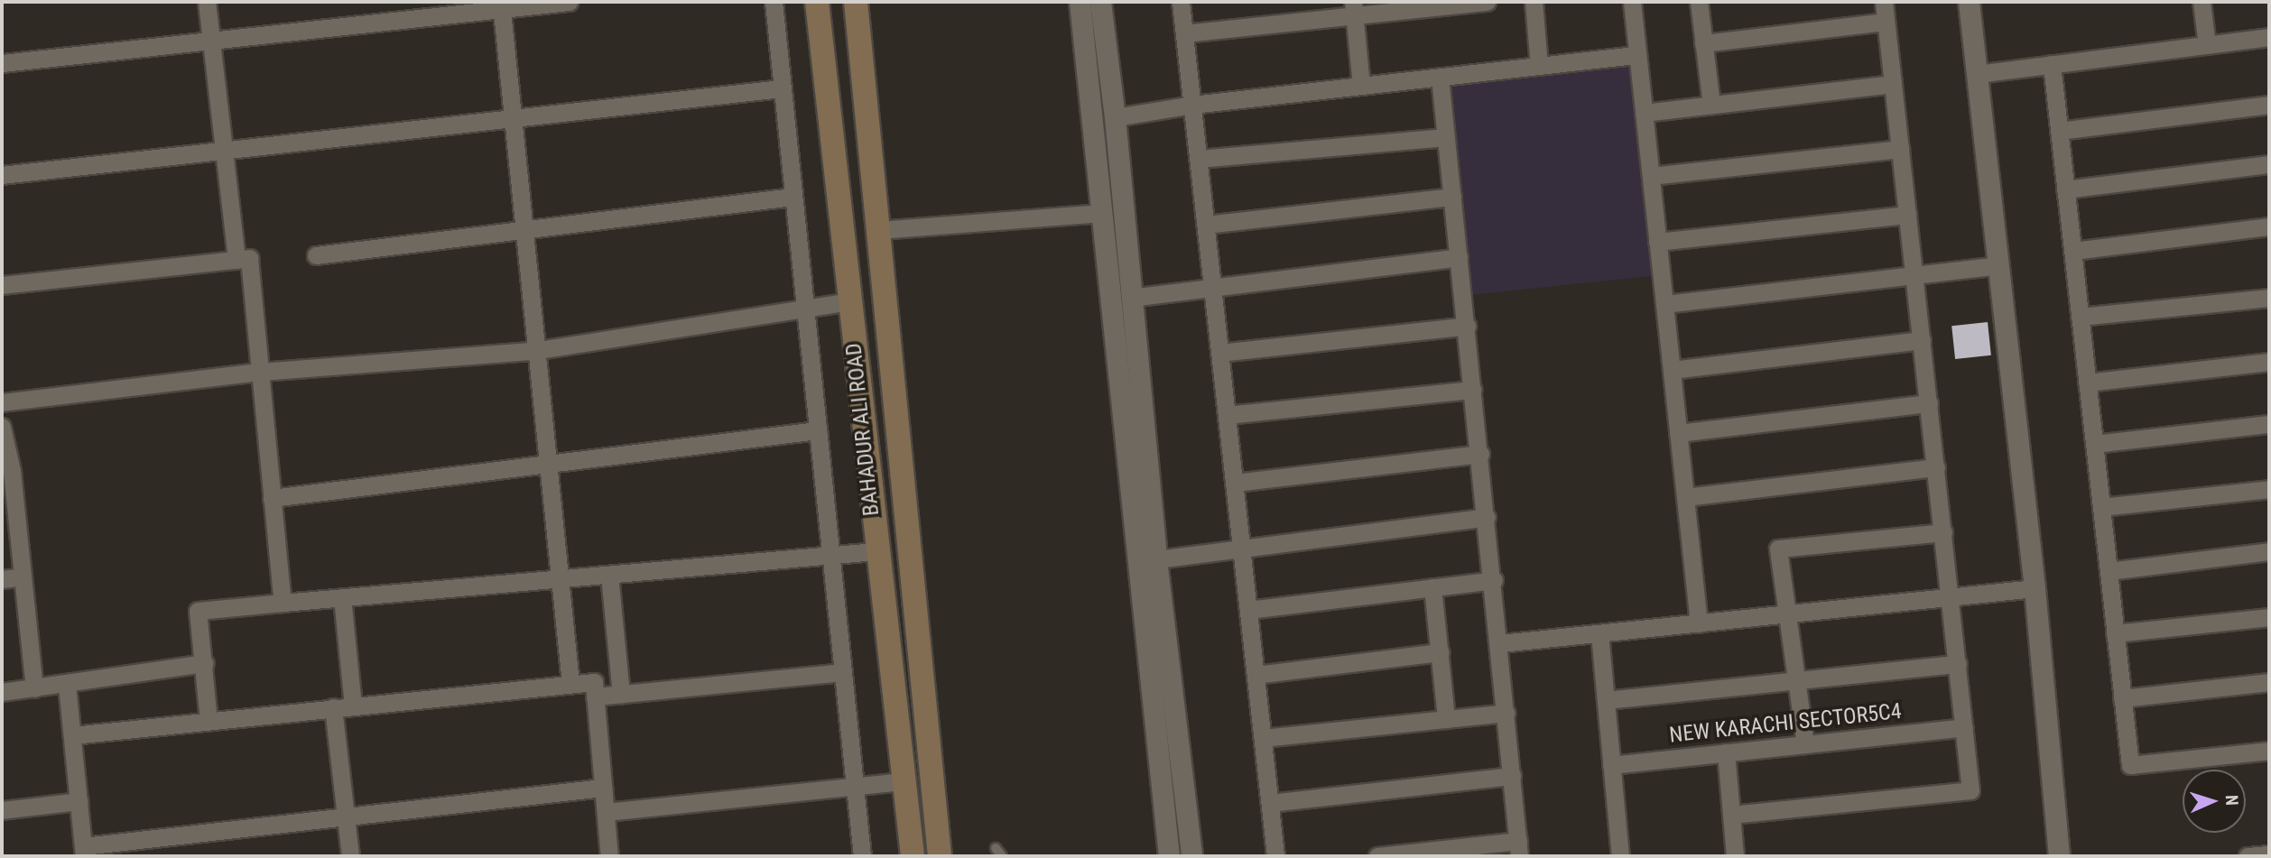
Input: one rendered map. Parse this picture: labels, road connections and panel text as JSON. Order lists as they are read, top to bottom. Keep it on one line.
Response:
{"streets":{"main road":["BAHADUR ALI ROAD"],"street":["NEW KARACHI SECTOR5C4"]},"north":"right"}
